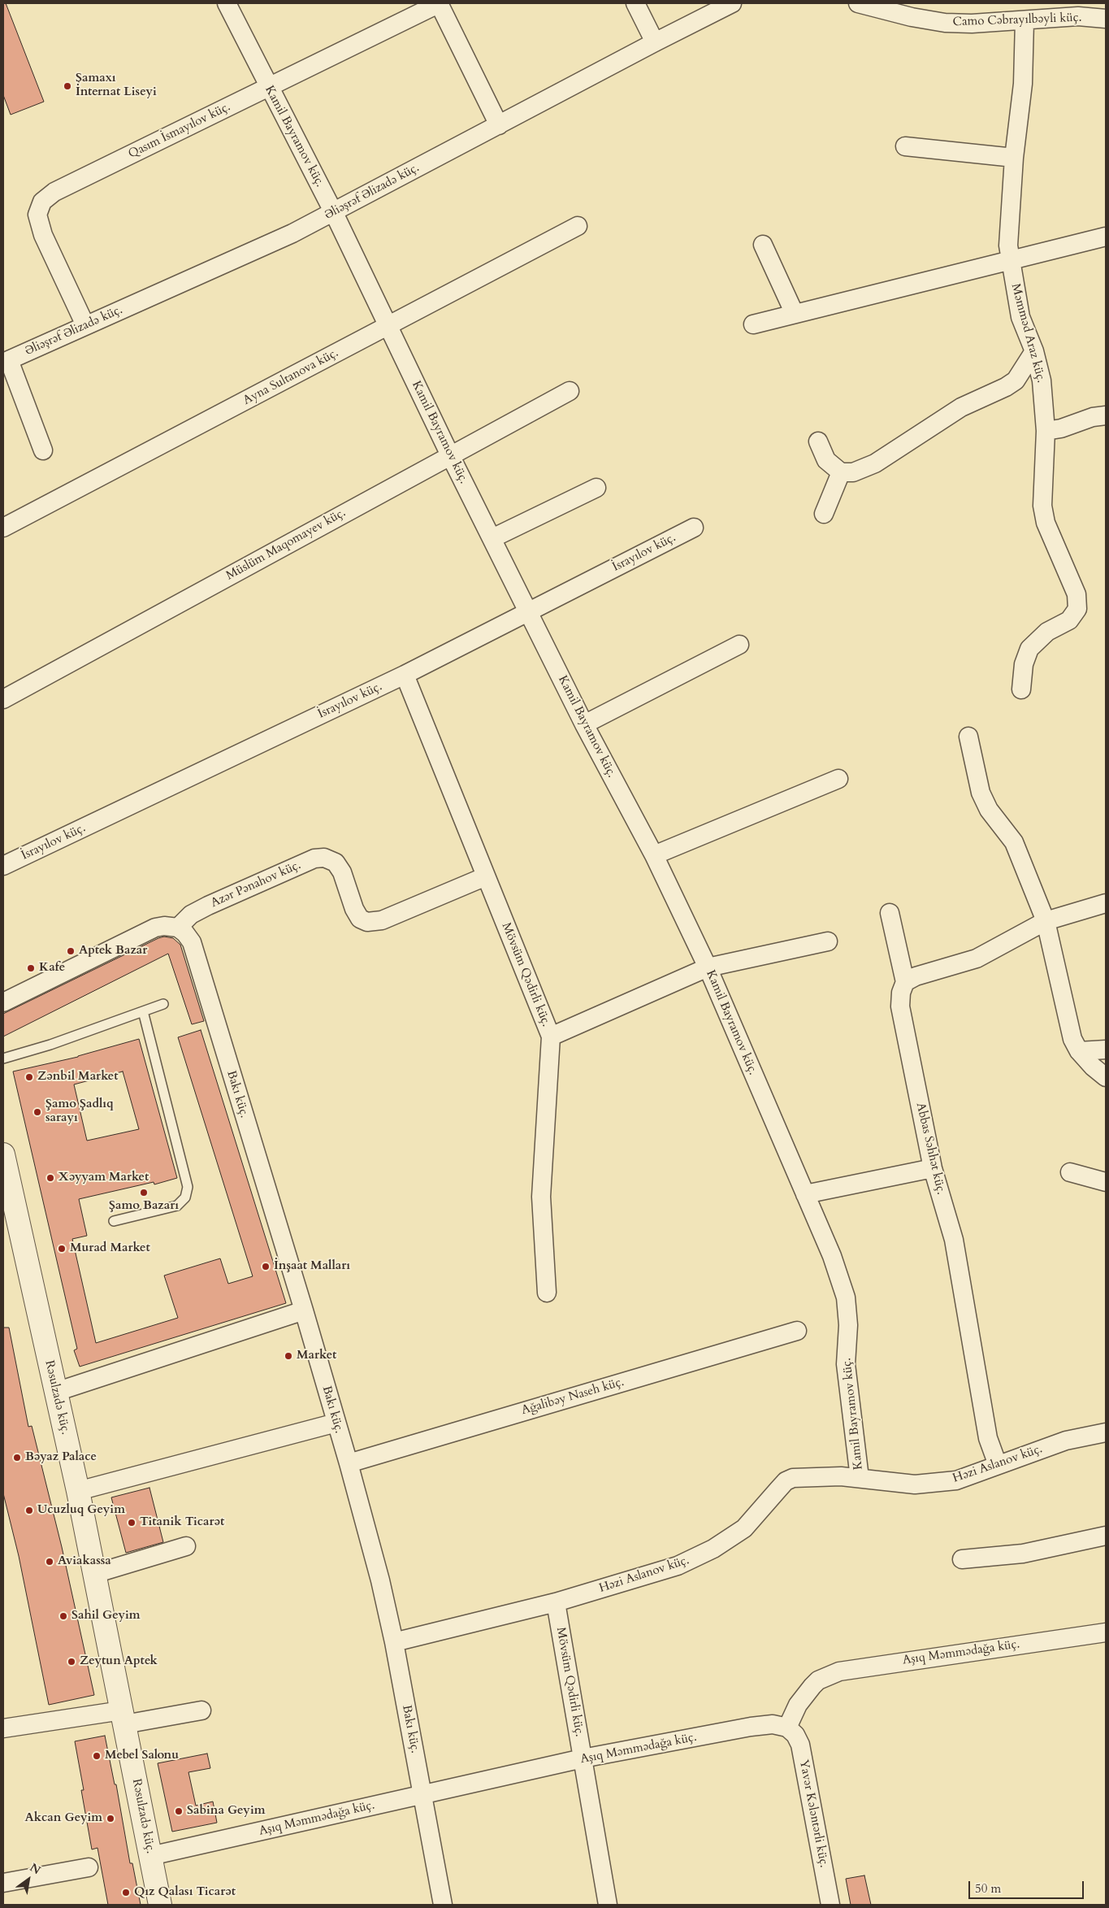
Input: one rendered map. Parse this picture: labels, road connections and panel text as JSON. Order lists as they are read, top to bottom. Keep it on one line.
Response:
{"streets":{"street":["Camo Cəbrayılbəyli küç.","Qasım İsmayılov küç.","Kamil Bayramov küç.","Əliəşrəf Əlizadə küç.","Məmməd Araz küç.","Ayna Sultanova küç.","Müslüm Maqomayev küç.","İsrayılov küç.","Azər Pənahov küç.","Mövsüm Qədirli küç.","Bakı küç.","Abbas Səhhət küç.","Ağalibəy Naseh küç.","Rəsulzadə küç.","Həzi Aslanov küç.","Aşıq Məmmədağa küç.","Yavər Kələntərli küç."]},"crossings":[["Camo Cəbrayılbəyli küç.","Məmməd Araz küç."],["Qasım İsmayılov küç.","Kamil Bayramov küç."],["Qasım İsmayılov küç.","Əliəşrəf Əlizadə küç."],["Kamil Bayramov küç.","Əliəşrəf Əlizadə küç."],["Kamil Bayramov küç.","Ayna Sultanova küç."],["Kamil Bayramov küç.","Müslüm Maqomayev küç."],["Kamil Bayramov küç.","İsrayılov küç."],["Kamil Bayramov küç.","Həzi Aslanov küç."],["İsrayılov küç.","Mövsüm Qədirli küç."],["Azər Pənahov küç.","Mövsüm Qədirli küç."],["Azər Pənahov küç.","Bakı küç."],["Mövsüm Qədirli küç.","Həzi Aslanov küç."],["Mövsüm Qədirli küç.","Aşıq Məmmədağa küç."],["Bakı küç.","Ağalibəy Naseh küç."],["Bakı küç.","Həzi Aslanov küç."],["Bakı küç.","Aşıq Məmmədağa küç."],["Abbas Səhhət küç.","Həzi Aslanov küç."],["Rəsulzadə küç.","Aşıq Məmmədağa küç."],["Aşıq Məmmədağa küç.","Yavər Kələntərli küç."]],"places":["Şamaxı İnternat Liseyi","Aptek Bazar","Kafe","Zənbil Market","Şamo Şadlıq sarayı","Xəyyam Market","Şamo Bazarı","Murad Market","İnşaat Malları","Market","Bəyaz Palace","Ucuzluq Geyim","Titanik Ticarət","Aviakassa","Sahil Geyim","Zeytun Aptek","Mebel Salonu","Sabina Geyim","Akcan Geyim","Qız Qalası Ticarət"],"scale_bar":"50 m","north":"top right"}
